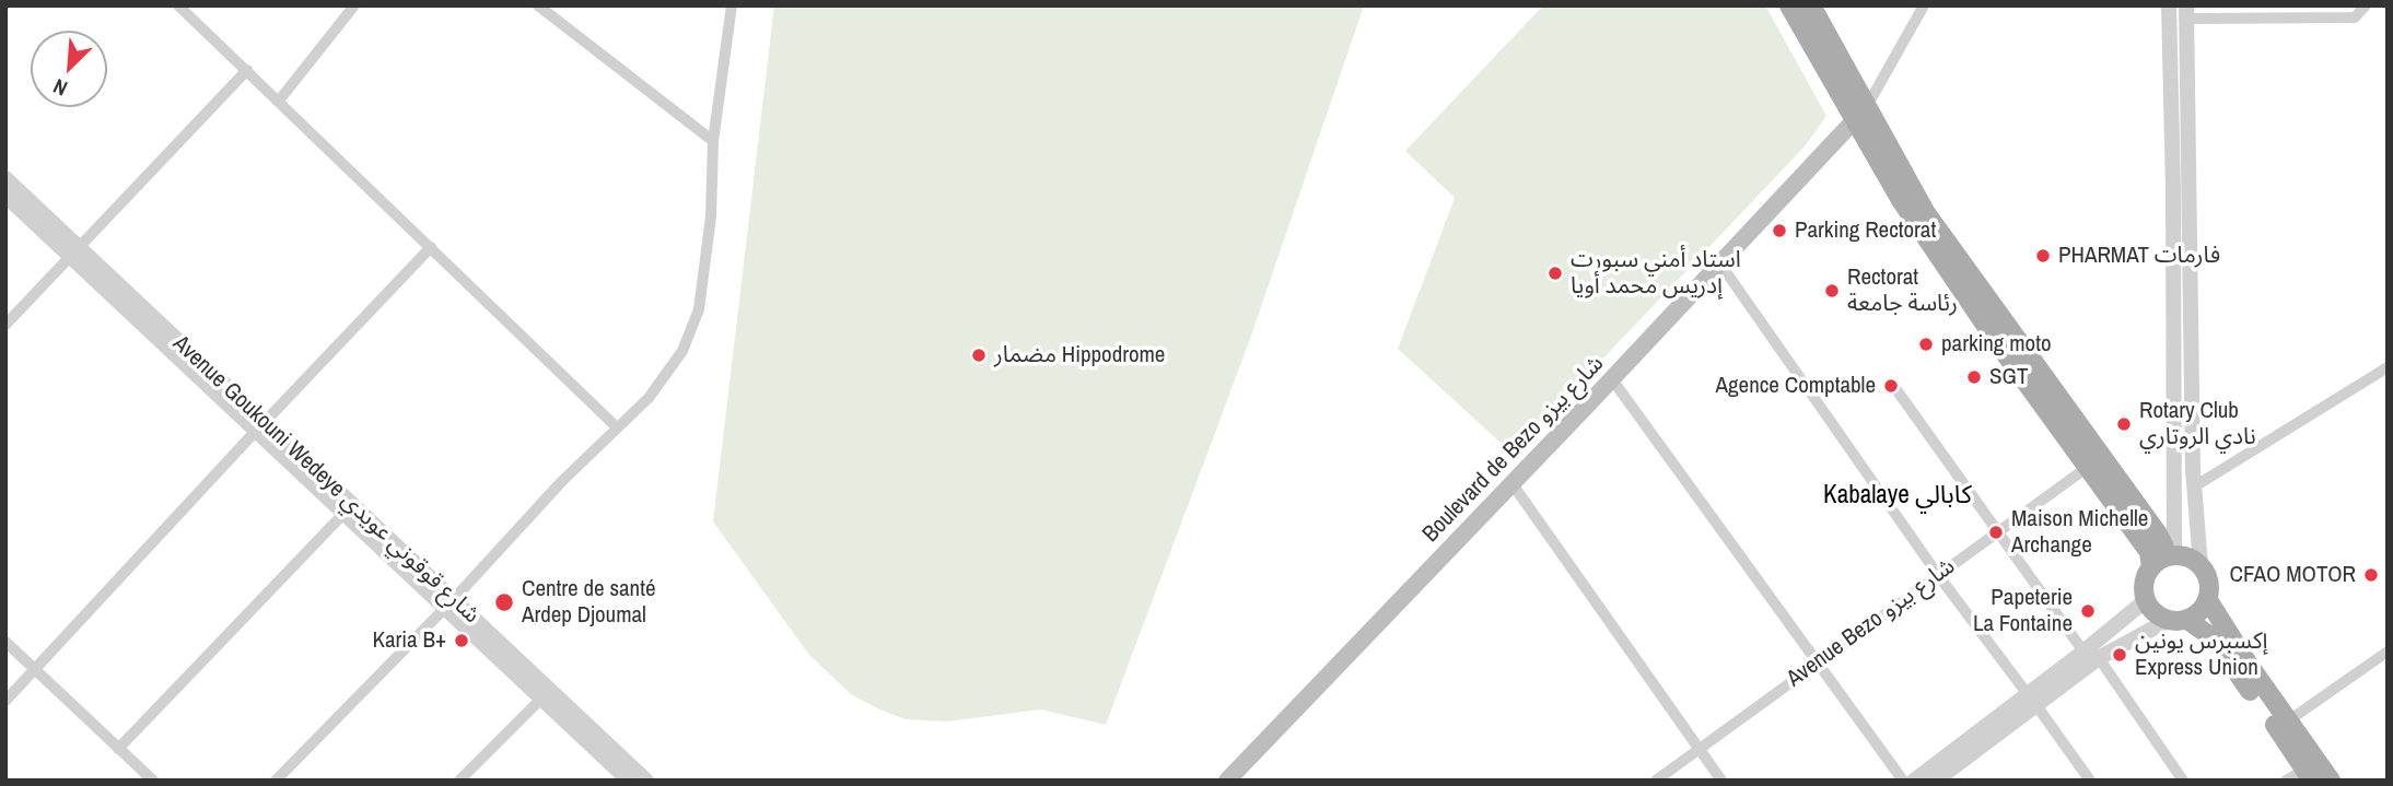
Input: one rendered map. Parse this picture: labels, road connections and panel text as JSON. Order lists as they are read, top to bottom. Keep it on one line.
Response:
{"streets":{"main road":["Boulevard de Bezo شارع بيزو"],"street":["Avenue Goukouni Wedeye شارع قوقوني عويدي","Avenue Bezo شارع بيزو"]},"districts":["Kabalaye كابالي"],"places":["Parking Rectorat","PHARMAT فارمات","استاد أمني سبورت إدريس محمد أويا","Rectorat رئاسة جامعة","parking moto","مضمار Hippodrome","SGT","Agence Comptable","Rotary Club نادي الروتاري","Maison Michelle Archange","CFAO MOTOR","Centre de santé Ardep Djoumal","Papeterie La Fontaine","Karia B+","إكسبرس يونين Express Union"],"north":"bottom left"}
